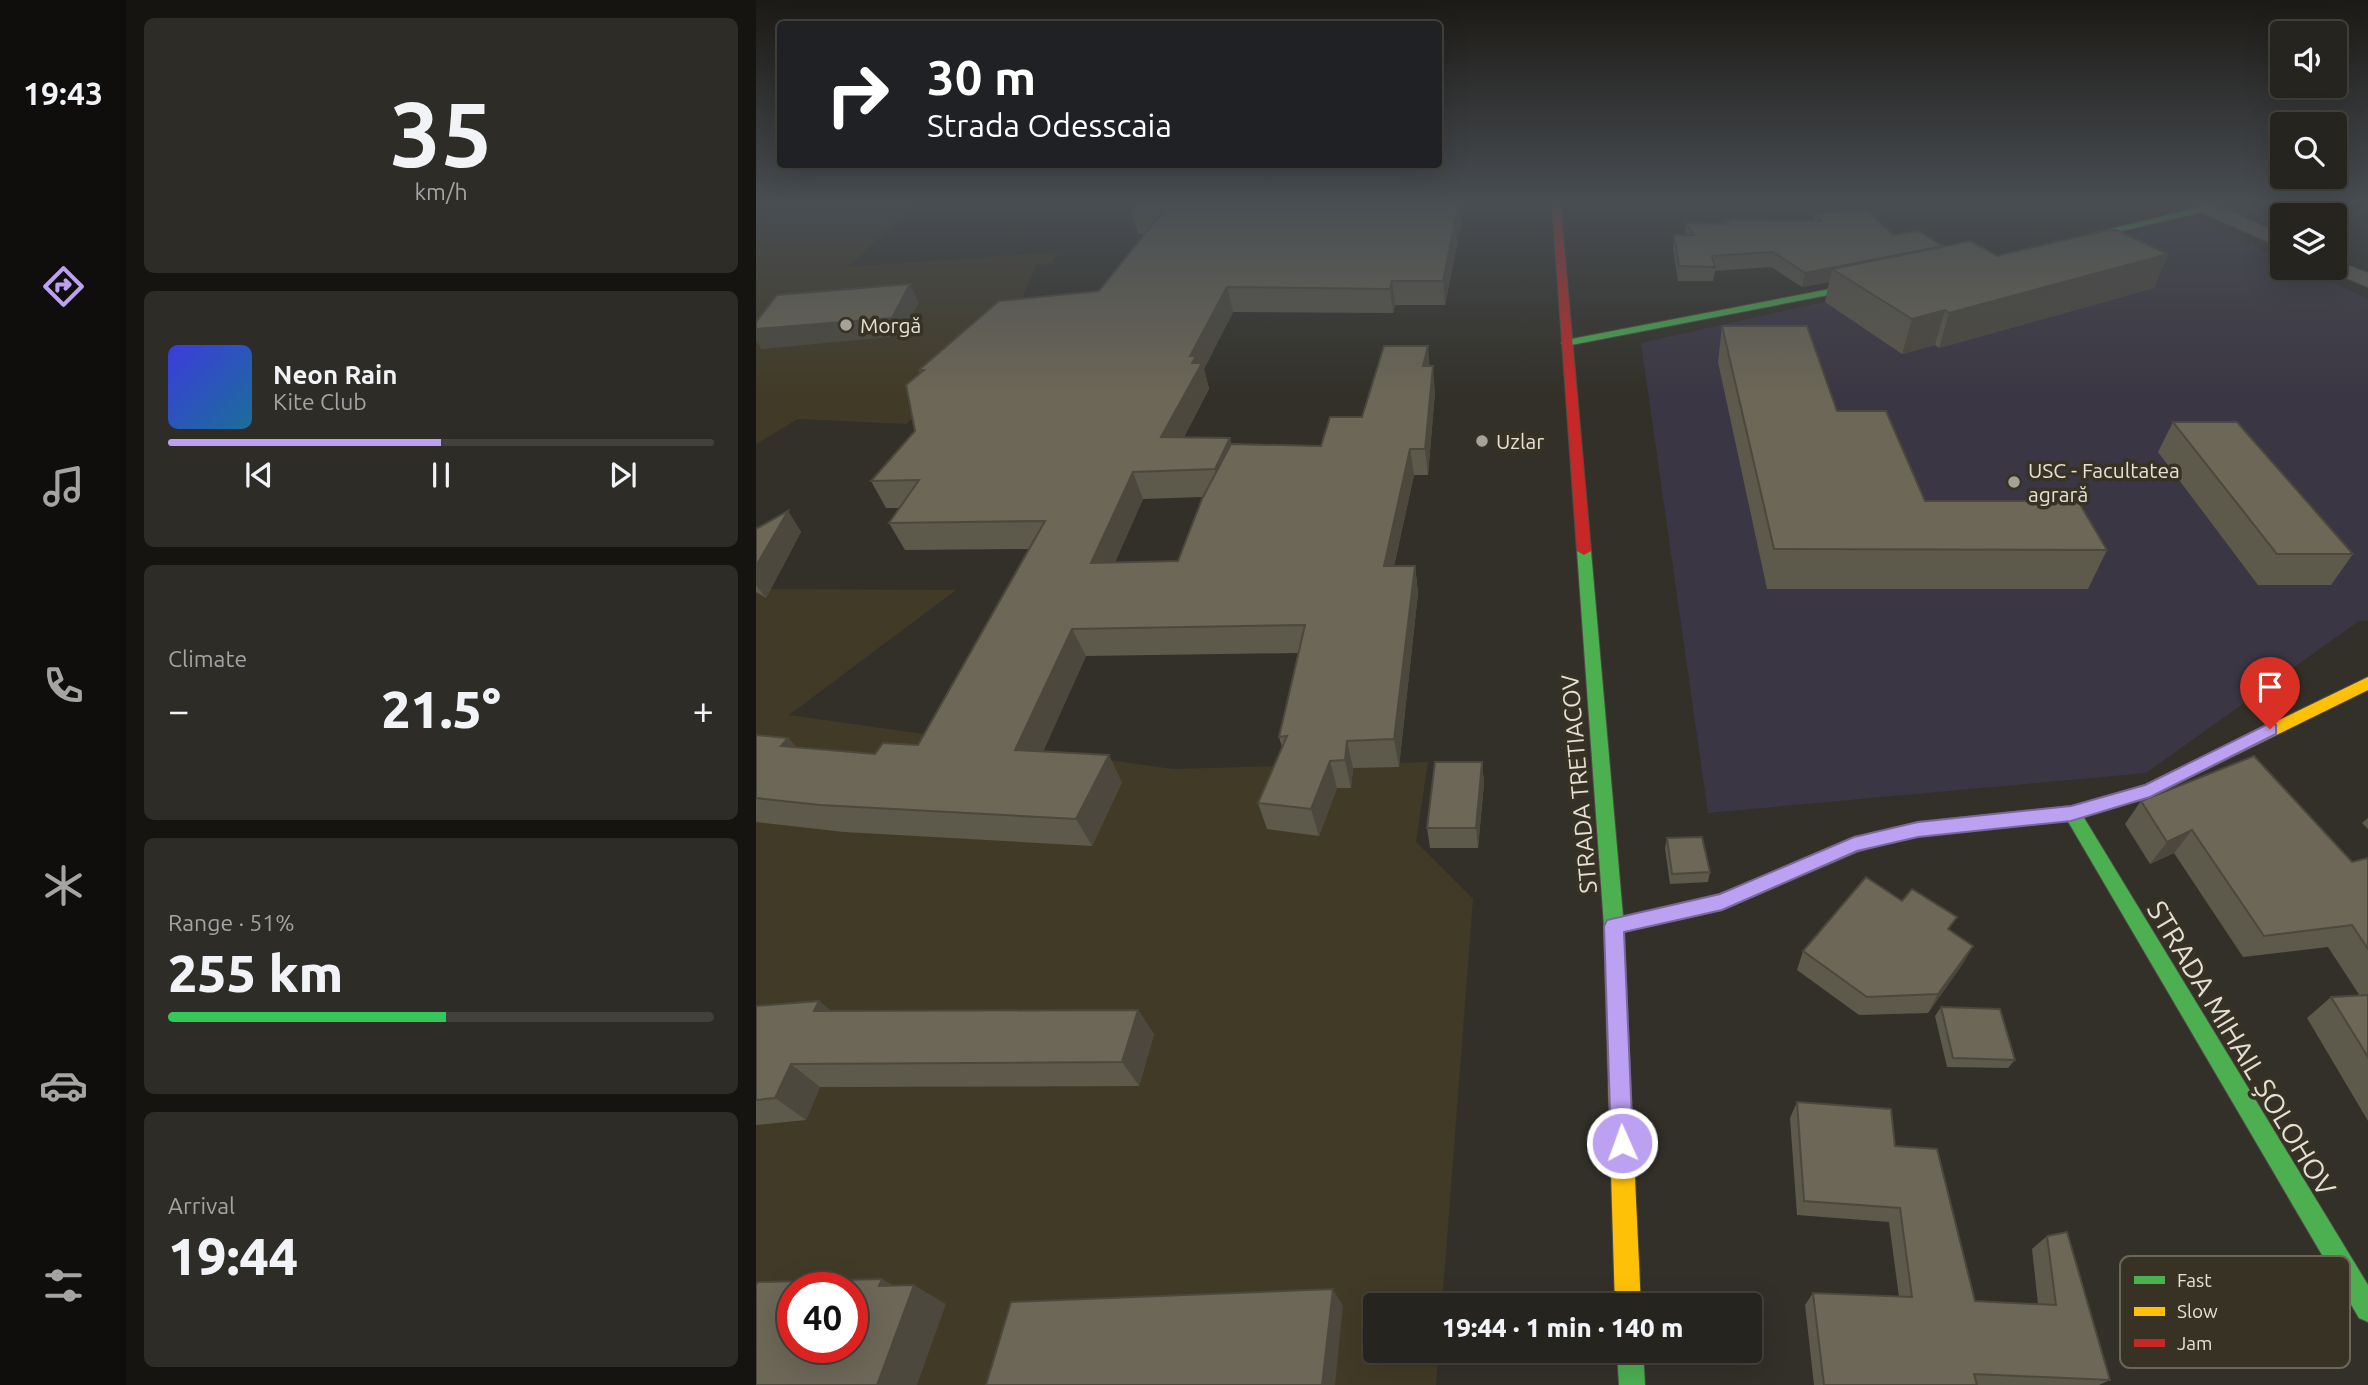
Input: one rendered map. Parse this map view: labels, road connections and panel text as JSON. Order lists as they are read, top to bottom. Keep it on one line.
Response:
{"streets":{"street":["STRADA TRETIACOV","STRADA MIHAIL ȘOLOHOV"]},"places":["Morgă","Uzlar","USC - Facultatea agrară"],"legend":["Fast","Slow","Jam"],"page":{"tabs":"19:43","tile":[["35","km/h"],"Climate",["Range · 51%","255 km"],["Arrival","19:44"]],"turn":["30 m","Strada Odesscaia"],"song":["Neon Rain","Kite Club"],"heat":["−","21.5°","+"],"limit":"40","trip":"19:44 · 1 min · 140 m"}}
